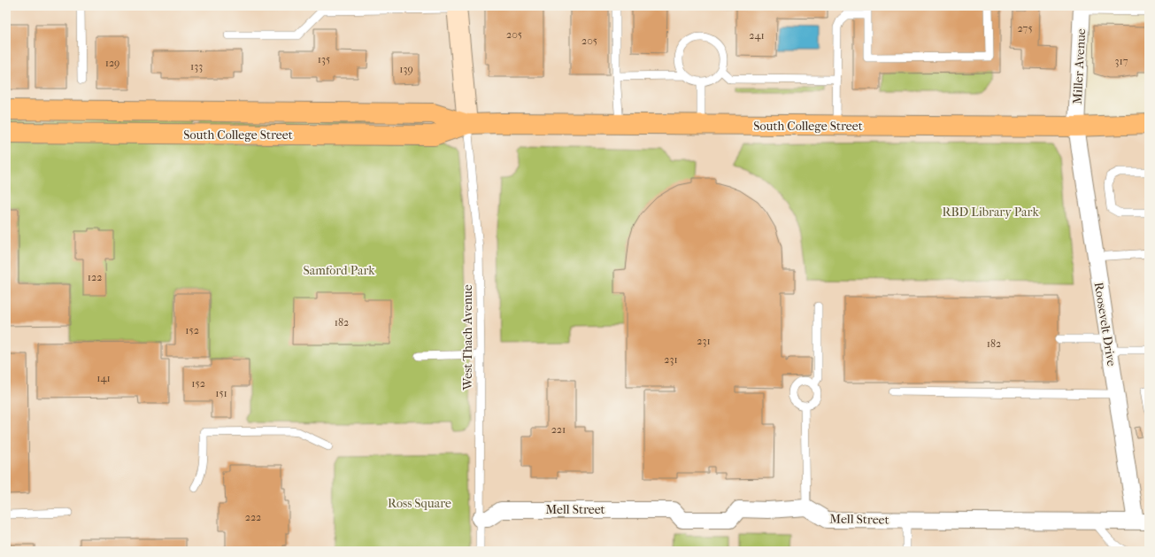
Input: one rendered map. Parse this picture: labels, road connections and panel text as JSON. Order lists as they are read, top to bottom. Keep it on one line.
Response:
{"streets":{"main road":["South College Street"],"street":["Miller Avenue","Roosevelt Drive","Mell Street"],"lane":["West Thach Avenue"]},"crossings":[["Miller Avenue","South College Street"],["Miller Avenue","Roosevelt Drive"],["South College Street","Roosevelt Drive"],["South College Street","West Thach Avenue"],["Roosevelt Drive","Mell Street"],["West Thach Avenue","Mell Street"]],"parks":["RBD Library Park","Samford Park","Ross Square"],"house_numbers":["275","205","241","205","135","317","129","133","139","122","182","152","231","182","231","141","152","151","221","222"]}
